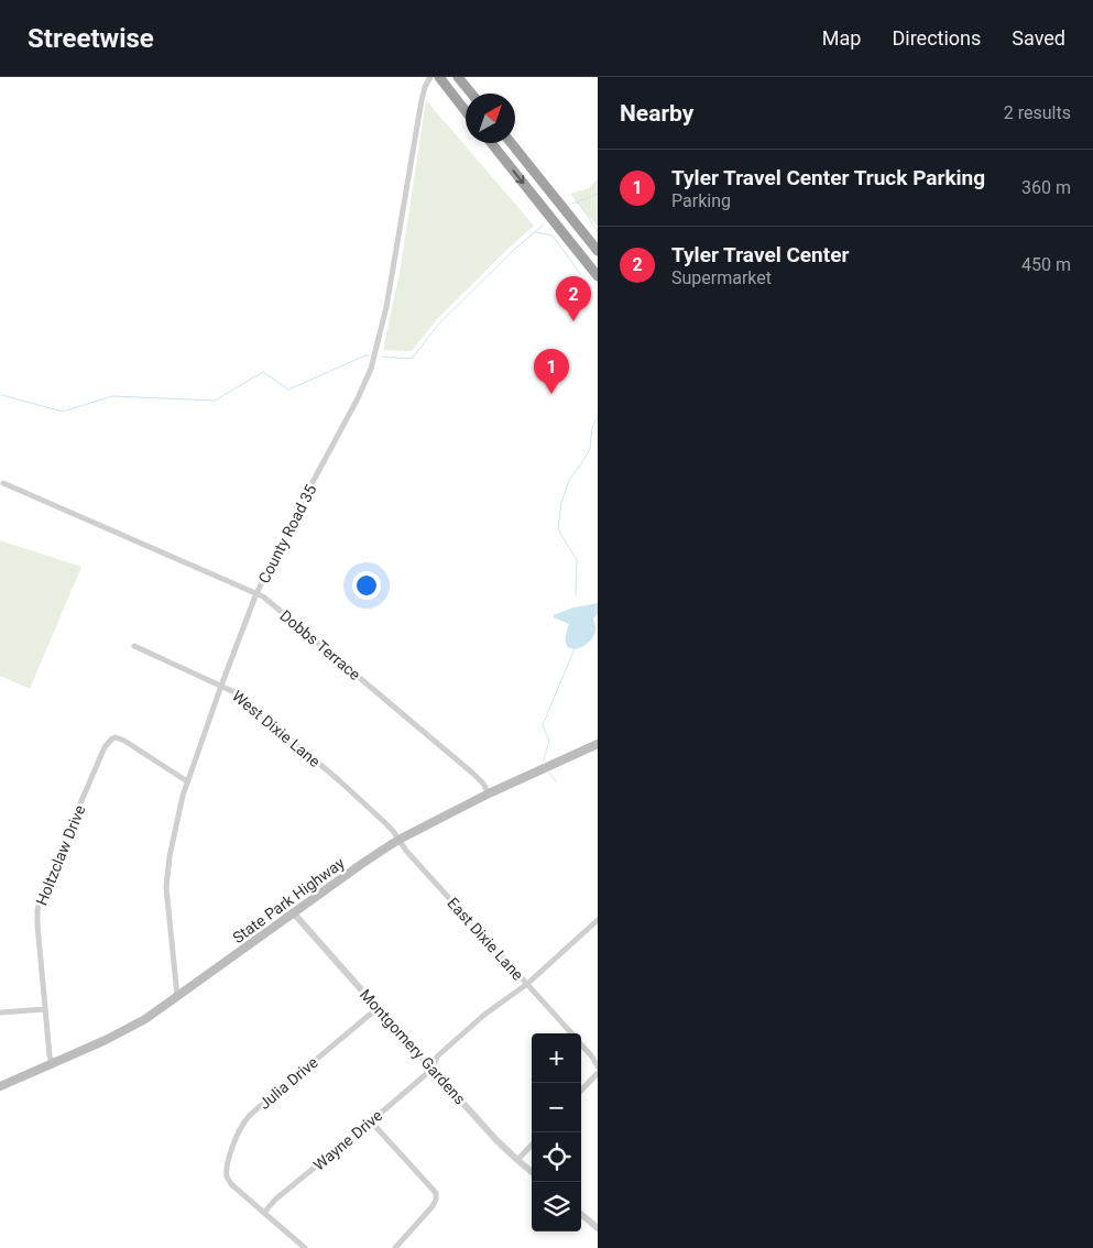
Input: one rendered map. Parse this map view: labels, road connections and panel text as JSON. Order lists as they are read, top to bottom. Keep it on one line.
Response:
{"streets":{"main road":["State Park Highway"],"street":["County Road 35","Dobbs Terrace","West Dixie Lane","Holtzclaw Drive","East Dixie Lane","Montgomery Gardens","Julia Drive","Wayne Drive"]},"crossings":[["County Road 35","Dobbs Terrace"],["County Road 35","West Dixie Lane"],["County Road 35","Holtzclaw Drive"],["County Road 35","State Park Highway"],["Dobbs Terrace","State Park Highway"],["West Dixie Lane","State Park Highway"],["West Dixie Lane","East Dixie Lane"],["Holtzclaw Drive","State Park Highway"],["State Park Highway","East Dixie Lane"],["State Park Highway","Montgomery Gardens"],["East Dixie Lane","Wayne Drive"],["Montgomery Gardens","Julia Drive"],["Montgomery Gardens","Wayne Drive"],["Julia Drive","Wayne Drive"]],"north":"top right","page":{"header":"Streetwise","nav":["Map","Directions","Saved"],"heading":["Nearby","2 results"],"list":[{"mark":"1","name":"Tyler Travel Center Truck Parking","note":"Parking","value":"360 m"},{"mark":"2","name":"Tyler Travel Center","note":"Supermarket","value":"450 m"}],"pins":["2","1"],"map_buttons":["+","−"]}}
